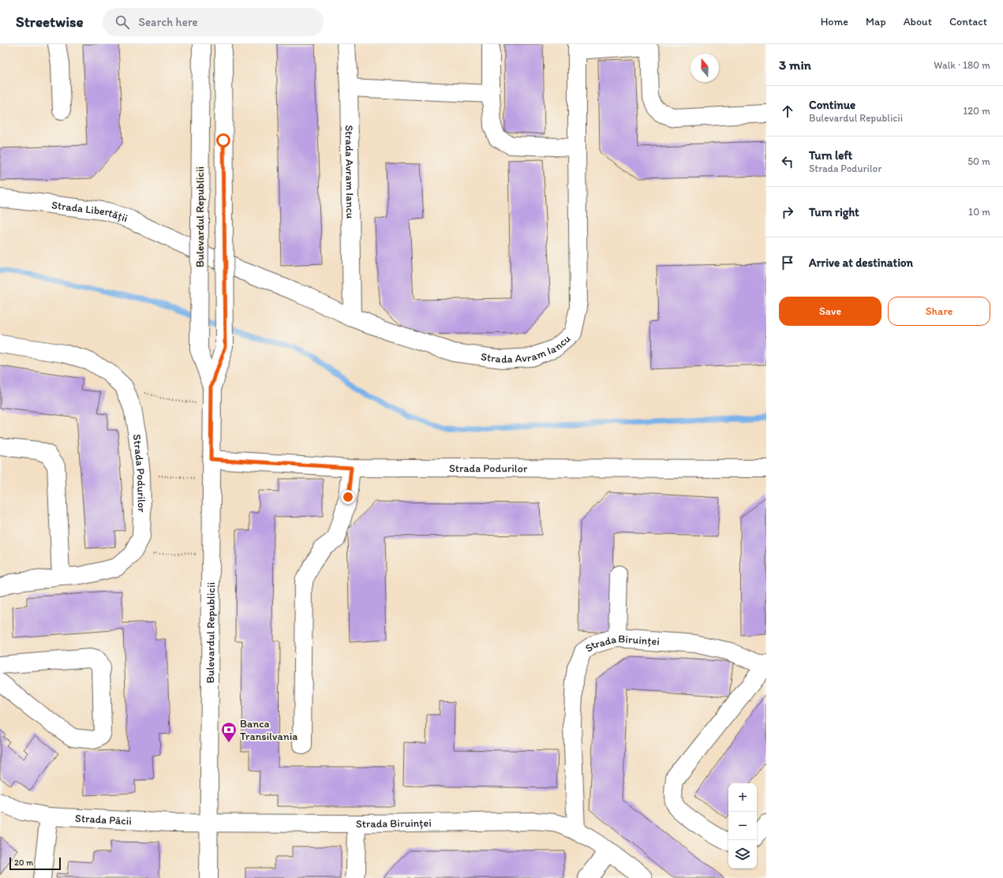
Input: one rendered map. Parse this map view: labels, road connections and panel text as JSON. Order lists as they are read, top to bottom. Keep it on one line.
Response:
{"streets":{"street":["Strada Avram Iancu","Strada Libertății","Bulevardul Republicii","Strada Podurilor","Strada Biruinței","Strada Păcii"]},"crossings":[["Strada Avram Iancu","Strada Libertății"],["Bulevardul Republicii","Strada Podurilor"],["Bulevardul Republicii","Strada Biruinței"],["Bulevardul Republicii","Strada Păcii"],["Strada Biruinței","Strada Păcii"]],"places":{"bank":["Banca Transilvania"]},"scale_bar":"20 m","north":"top","page":{"header":"Streetwise","search":"Search here","nav":["Home","Map","About","Contact"],"heading":["3 min","Walk · 180 m"],"list":[["Continue","Bulevardul Republicii","120 m"],["Turn left","Strada Podurilor","50 m"],["Turn right","10 m"],"Arrive at destination"],"buttons":["Save","Share"],"map_buttons":["+","−"],"scale":"20 m"}}
